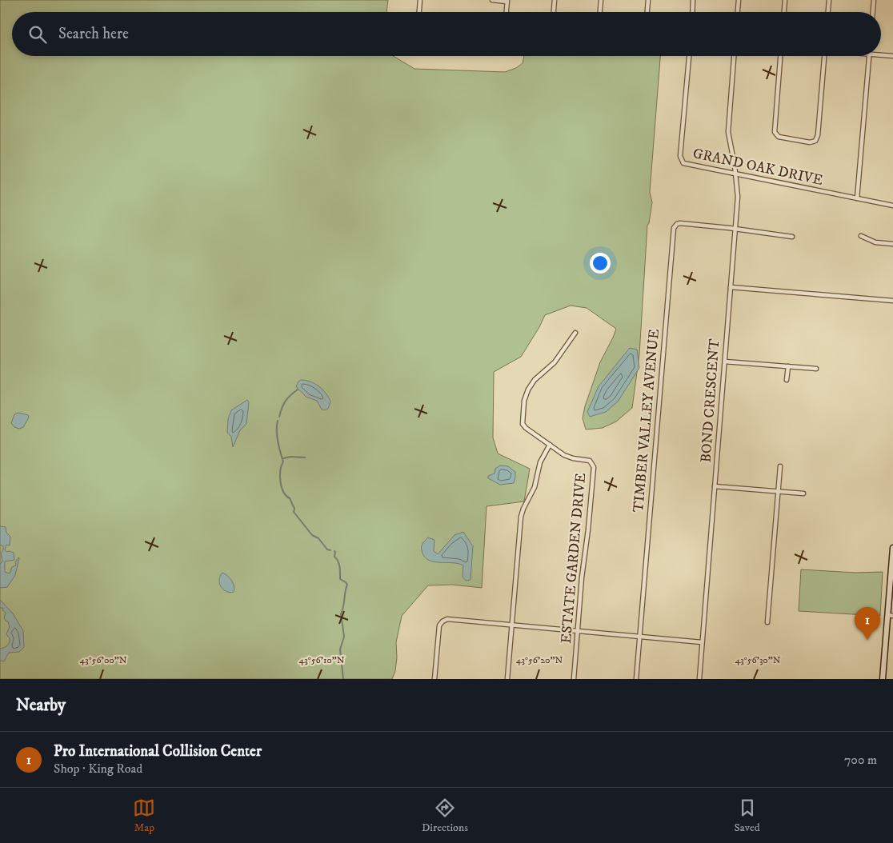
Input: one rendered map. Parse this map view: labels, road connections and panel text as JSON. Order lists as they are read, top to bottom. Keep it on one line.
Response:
{"streets":{"street":["GRAND OAK DRIVE","BOND CRESCENT","TIMBER VALLEY AVENUE","ESTATE GARDEN DRIVE"]},"crossings":[["GRAND OAK DRIVE","BOND CRESCENT"],["BOND CRESCENT","TIMBER VALLEY AVENUE"]],"page":{"search":"Search here","pins":"1","heading":"Nearby","list":[{"mark":"1","name":"Pro International Collision Center","note":"Shop · King Road","value":"700 m"}],"nav":["Map","Directions","Saved"]},"coordinates":["43°56'00\"N","43°56'10\"N","43°56'20\"N","43°56'30\"N"]}
